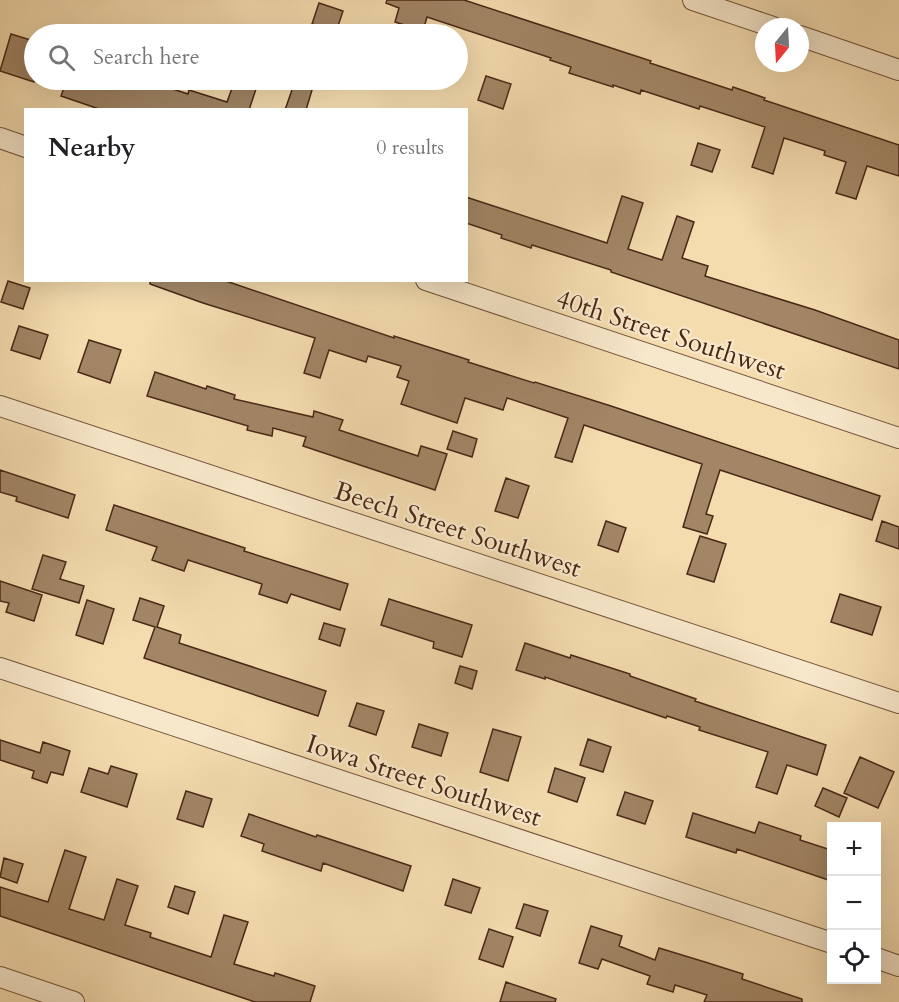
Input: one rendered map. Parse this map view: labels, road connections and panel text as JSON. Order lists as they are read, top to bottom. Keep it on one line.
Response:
{"streets":{"street":["40th Street Southwest","Beech Street Southwest","Iowa Street Southwest"]},"north":"bottom","page":{"search":"Search here","heading":["Nearby","0 results"],"map_buttons":["+","−"]}}
